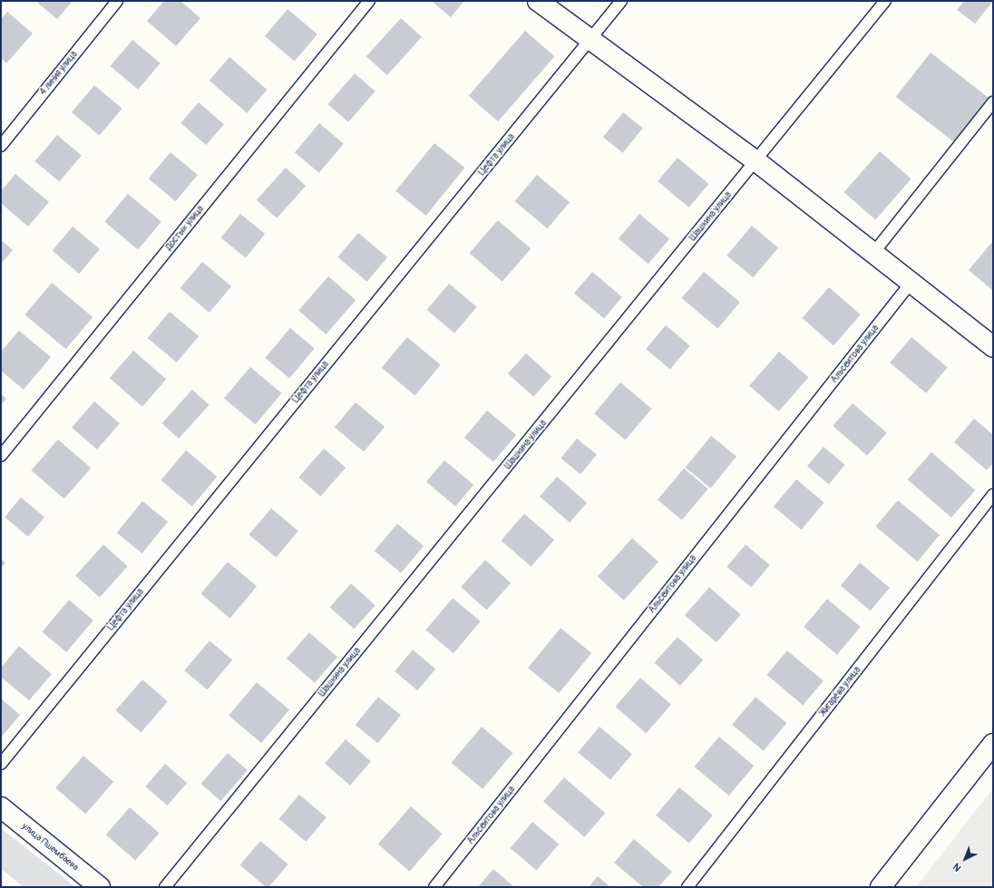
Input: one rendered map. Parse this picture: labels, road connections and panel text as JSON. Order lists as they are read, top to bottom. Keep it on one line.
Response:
{"streets":{"street":["улица Пшембаева"],"lane":["4 линия улица","Цефта улица","Шашкина улица","Достык улица","Альсеитова улица","Жигарёва улица"]},"north":"bottom left"}
